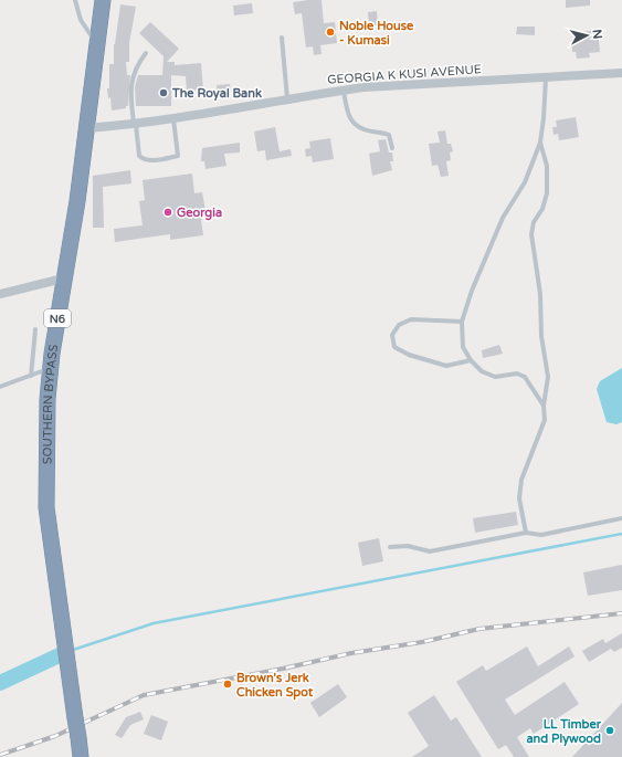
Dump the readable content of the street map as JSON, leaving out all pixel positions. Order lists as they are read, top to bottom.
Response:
{
  "streets": {
    "highway": ["N6", "SOUTHERN BYPASS"],
    "street": ["GEORGIA K KUSI AVENUE"]
  },
  "crossings": [
    ["GEORGIA K KUSI AVENUE", "SOUTHERN BYPASS"]
  ],
  "places": [
    "Noble House - Kumasi",
    "The Royal Bank",
    "Georgia",
    "Brown's Jerk Chicken Spot",
    "LL Timber and Plywood"
  ],
  "north": "right"
}
